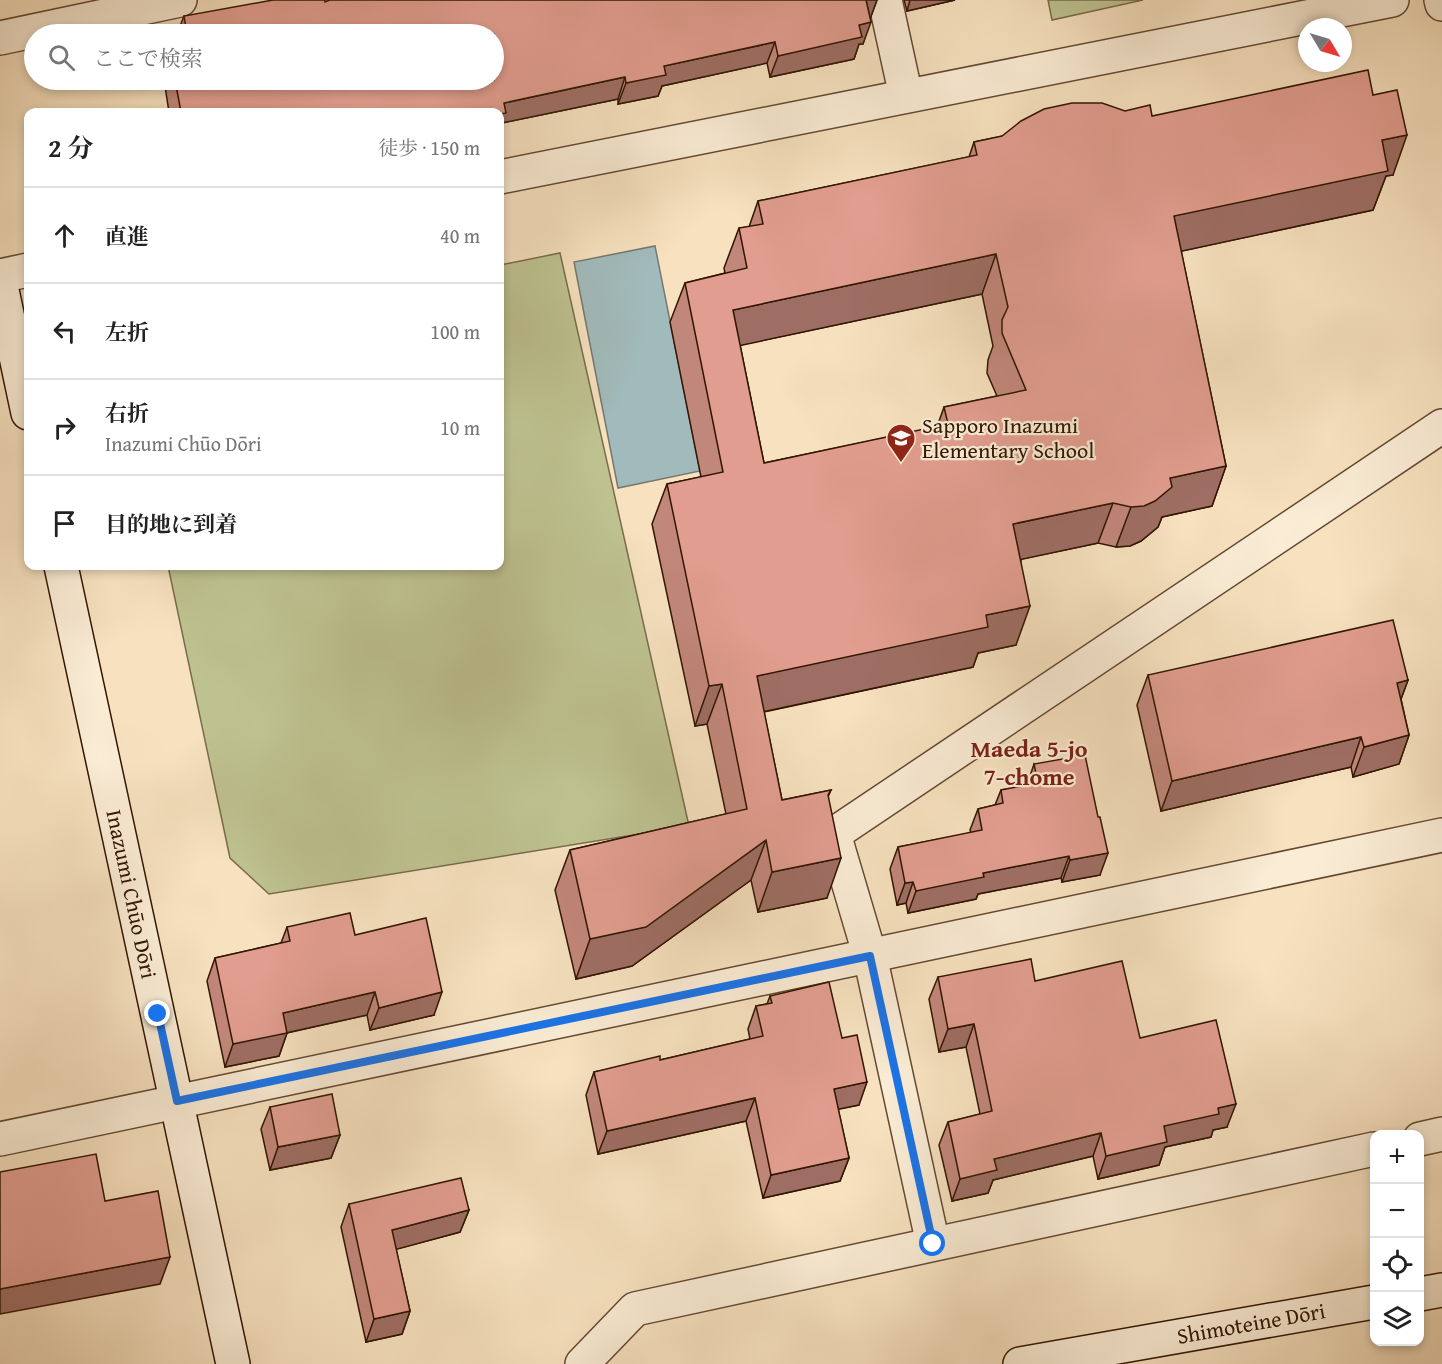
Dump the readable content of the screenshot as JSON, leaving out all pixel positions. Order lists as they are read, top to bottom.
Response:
{
  "streets": {
    "street": ["Inazumi Chūo Dōri", "Shimoteine Dōri"]
  },
  "districts": ["Maeda 5-jo 7-chome"],
  "places": {
    "school or university": ["Sapporo Inazumi Elementary School"]
  },
  "north": "bottom right",
  "page": {
    "search": "ここで検索",
    "heading": ["2 分", "徒歩 · 150 m"],
    "list": [
      ["直進", "40 m"],
      ["左折", "100 m"],
      ["右折", "Inazumi Chūo Dōri", "10 m"],
      "目的地に到着"
    ],
    "map_buttons": ["+", "−"]
  }
}
